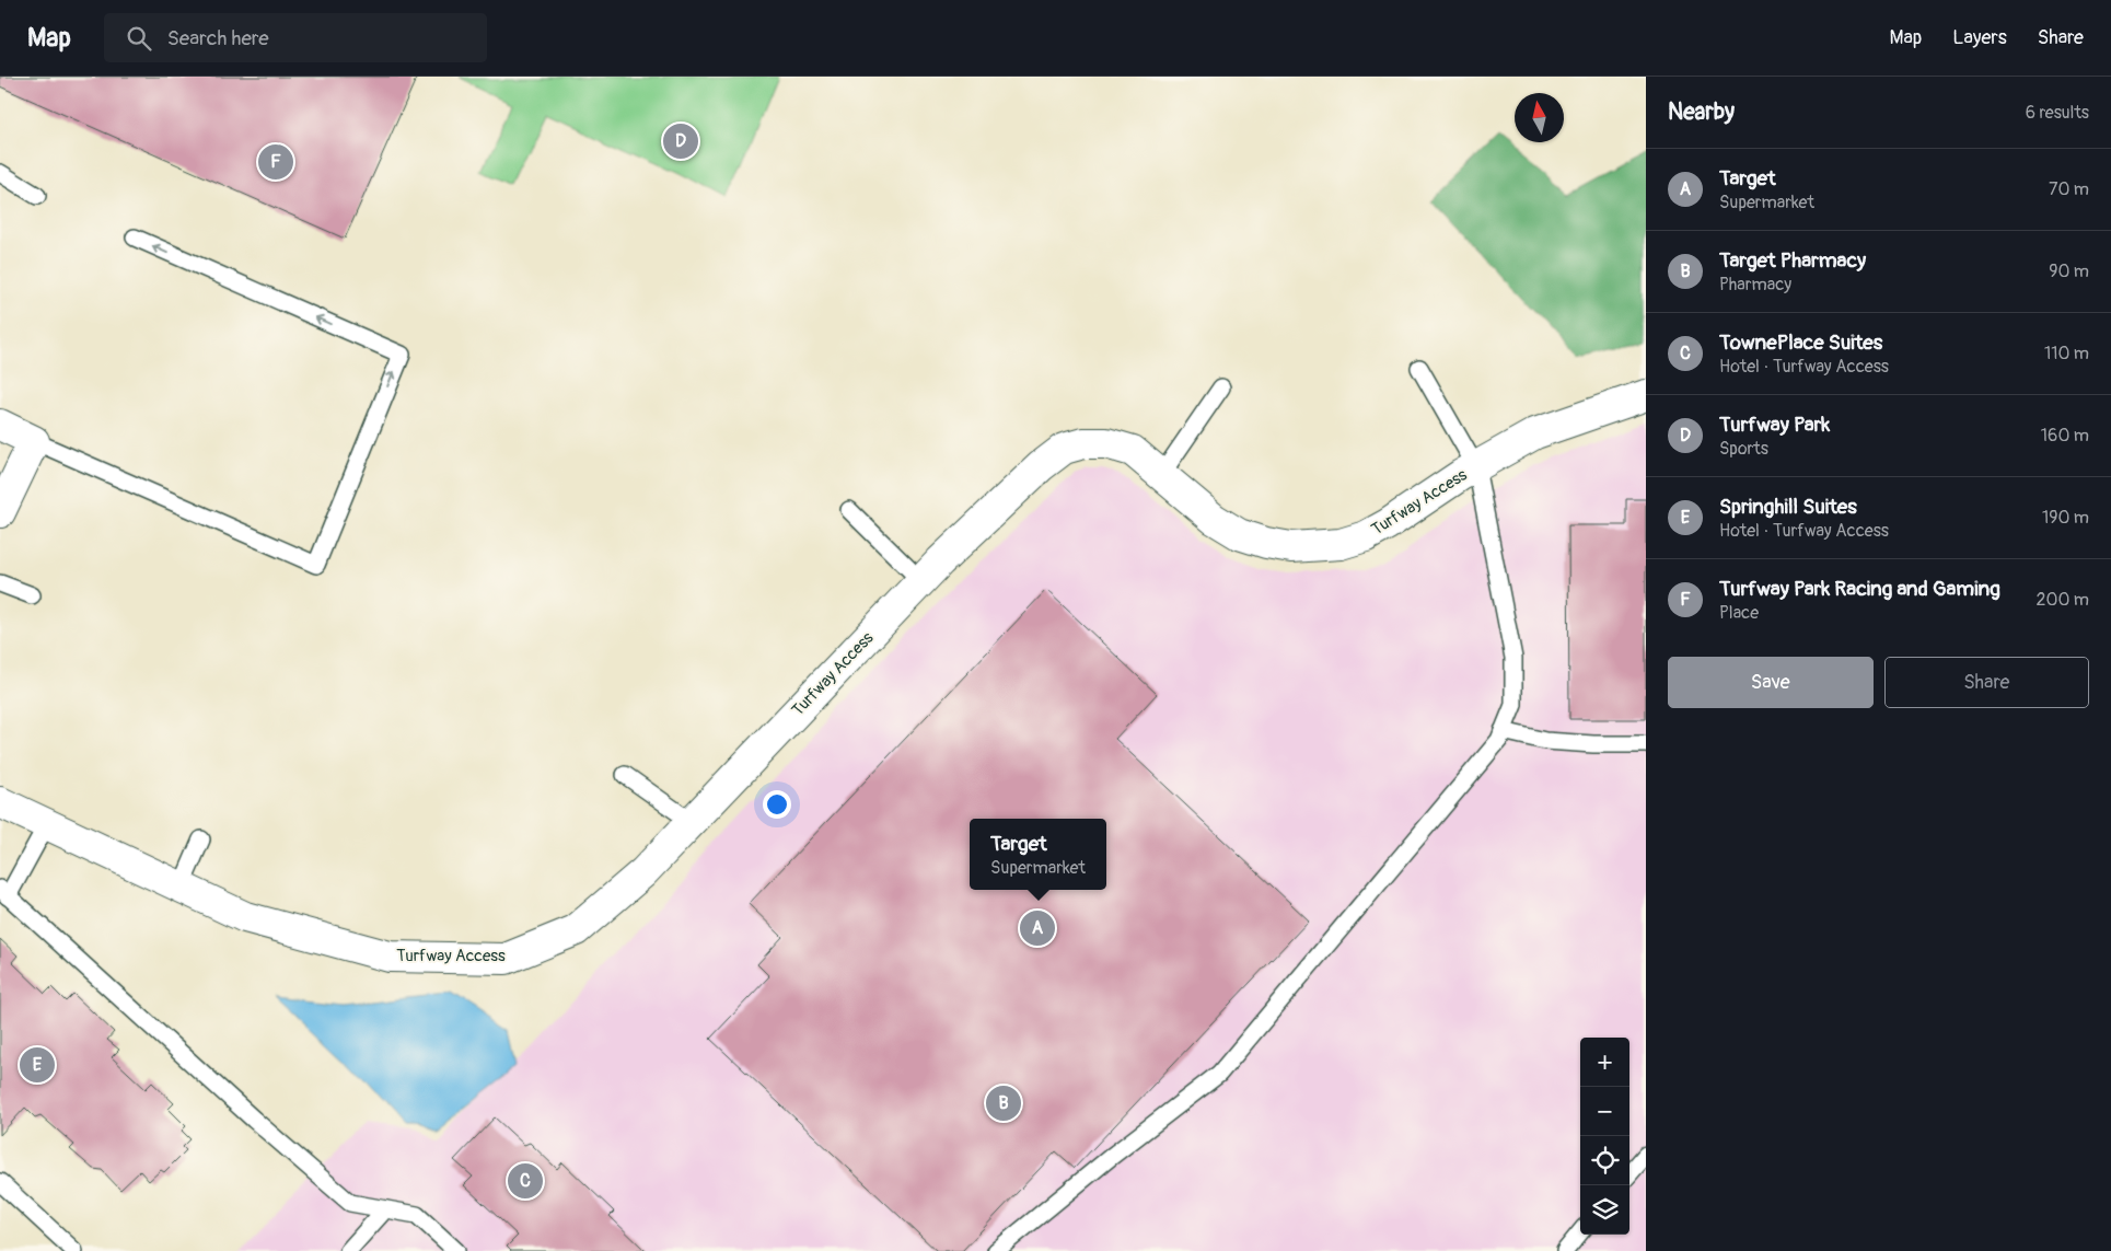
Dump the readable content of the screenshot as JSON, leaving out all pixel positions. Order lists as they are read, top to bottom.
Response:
{
  "streets": {
    "street": ["Turfway Access"]
  },
  "north": "top",
  "page": {
    "header": "Map",
    "search": "Search here",
    "nav": ["Map", "Layers", "Share"],
    "heading": ["Nearby", "6 results"],
    "pins": [
      "D",
      "F",
      "A",
      "E",
      "B",
      "C"
    ],
    "list": [
      {
        "mark": "A",
        "name": "Target",
        "note": "Supermarket",
        "value": "70 m"
      },
      {
        "mark": "B",
        "name": "Target Pharmacy",
        "note": "Pharmacy",
        "value": "90 m"
      },
      {
        "mark": "C",
        "name": "TownePlace Suites",
        "note": "Hotel · Turfway Access",
        "value": "110 m"
      },
      {
        "mark": "D",
        "name": "Turfway Park",
        "note": "Sports",
        "value": "160 m"
      },
      {
        "mark": "E",
        "name": "Springhill Suites",
        "note": "Hotel · Turfway Access",
        "value": "190 m"
      },
      {
        "mark": "F",
        "name": "Turfway Park Racing and Gaming",
        "note": "Place",
        "value": "200 m"
      }
    ],
    "buttons": ["Save", "Share"],
    "popup": ["Target", "Supermarket"],
    "map_buttons": ["+", "−"]
  }
}
